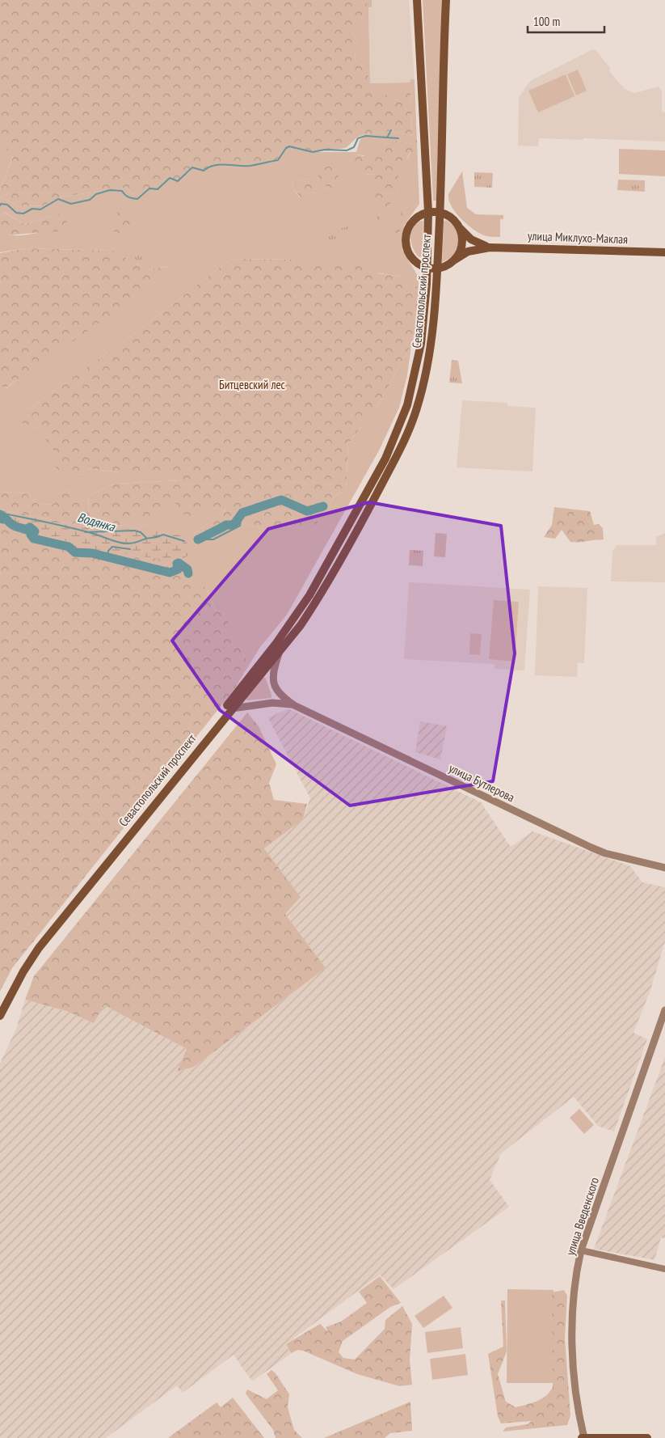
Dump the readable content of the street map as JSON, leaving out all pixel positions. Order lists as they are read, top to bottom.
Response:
{
  "streets": {
    "main road": ["улица Миклухо-Маклая", "Севастопольский проспект"],
    "street": ["улица Бутлерова", "улица Введенского"]
  },
  "crossings": [
    ["улица Миклухо-Маклая", "Севастопольский проспект"],
    ["Севастопольский проспект", "улица Бутлерова"]
  ],
  "water": ["Водянка"],
  "parks": ["Битцевский лес"],
  "scale_bar": "100 m"
}
